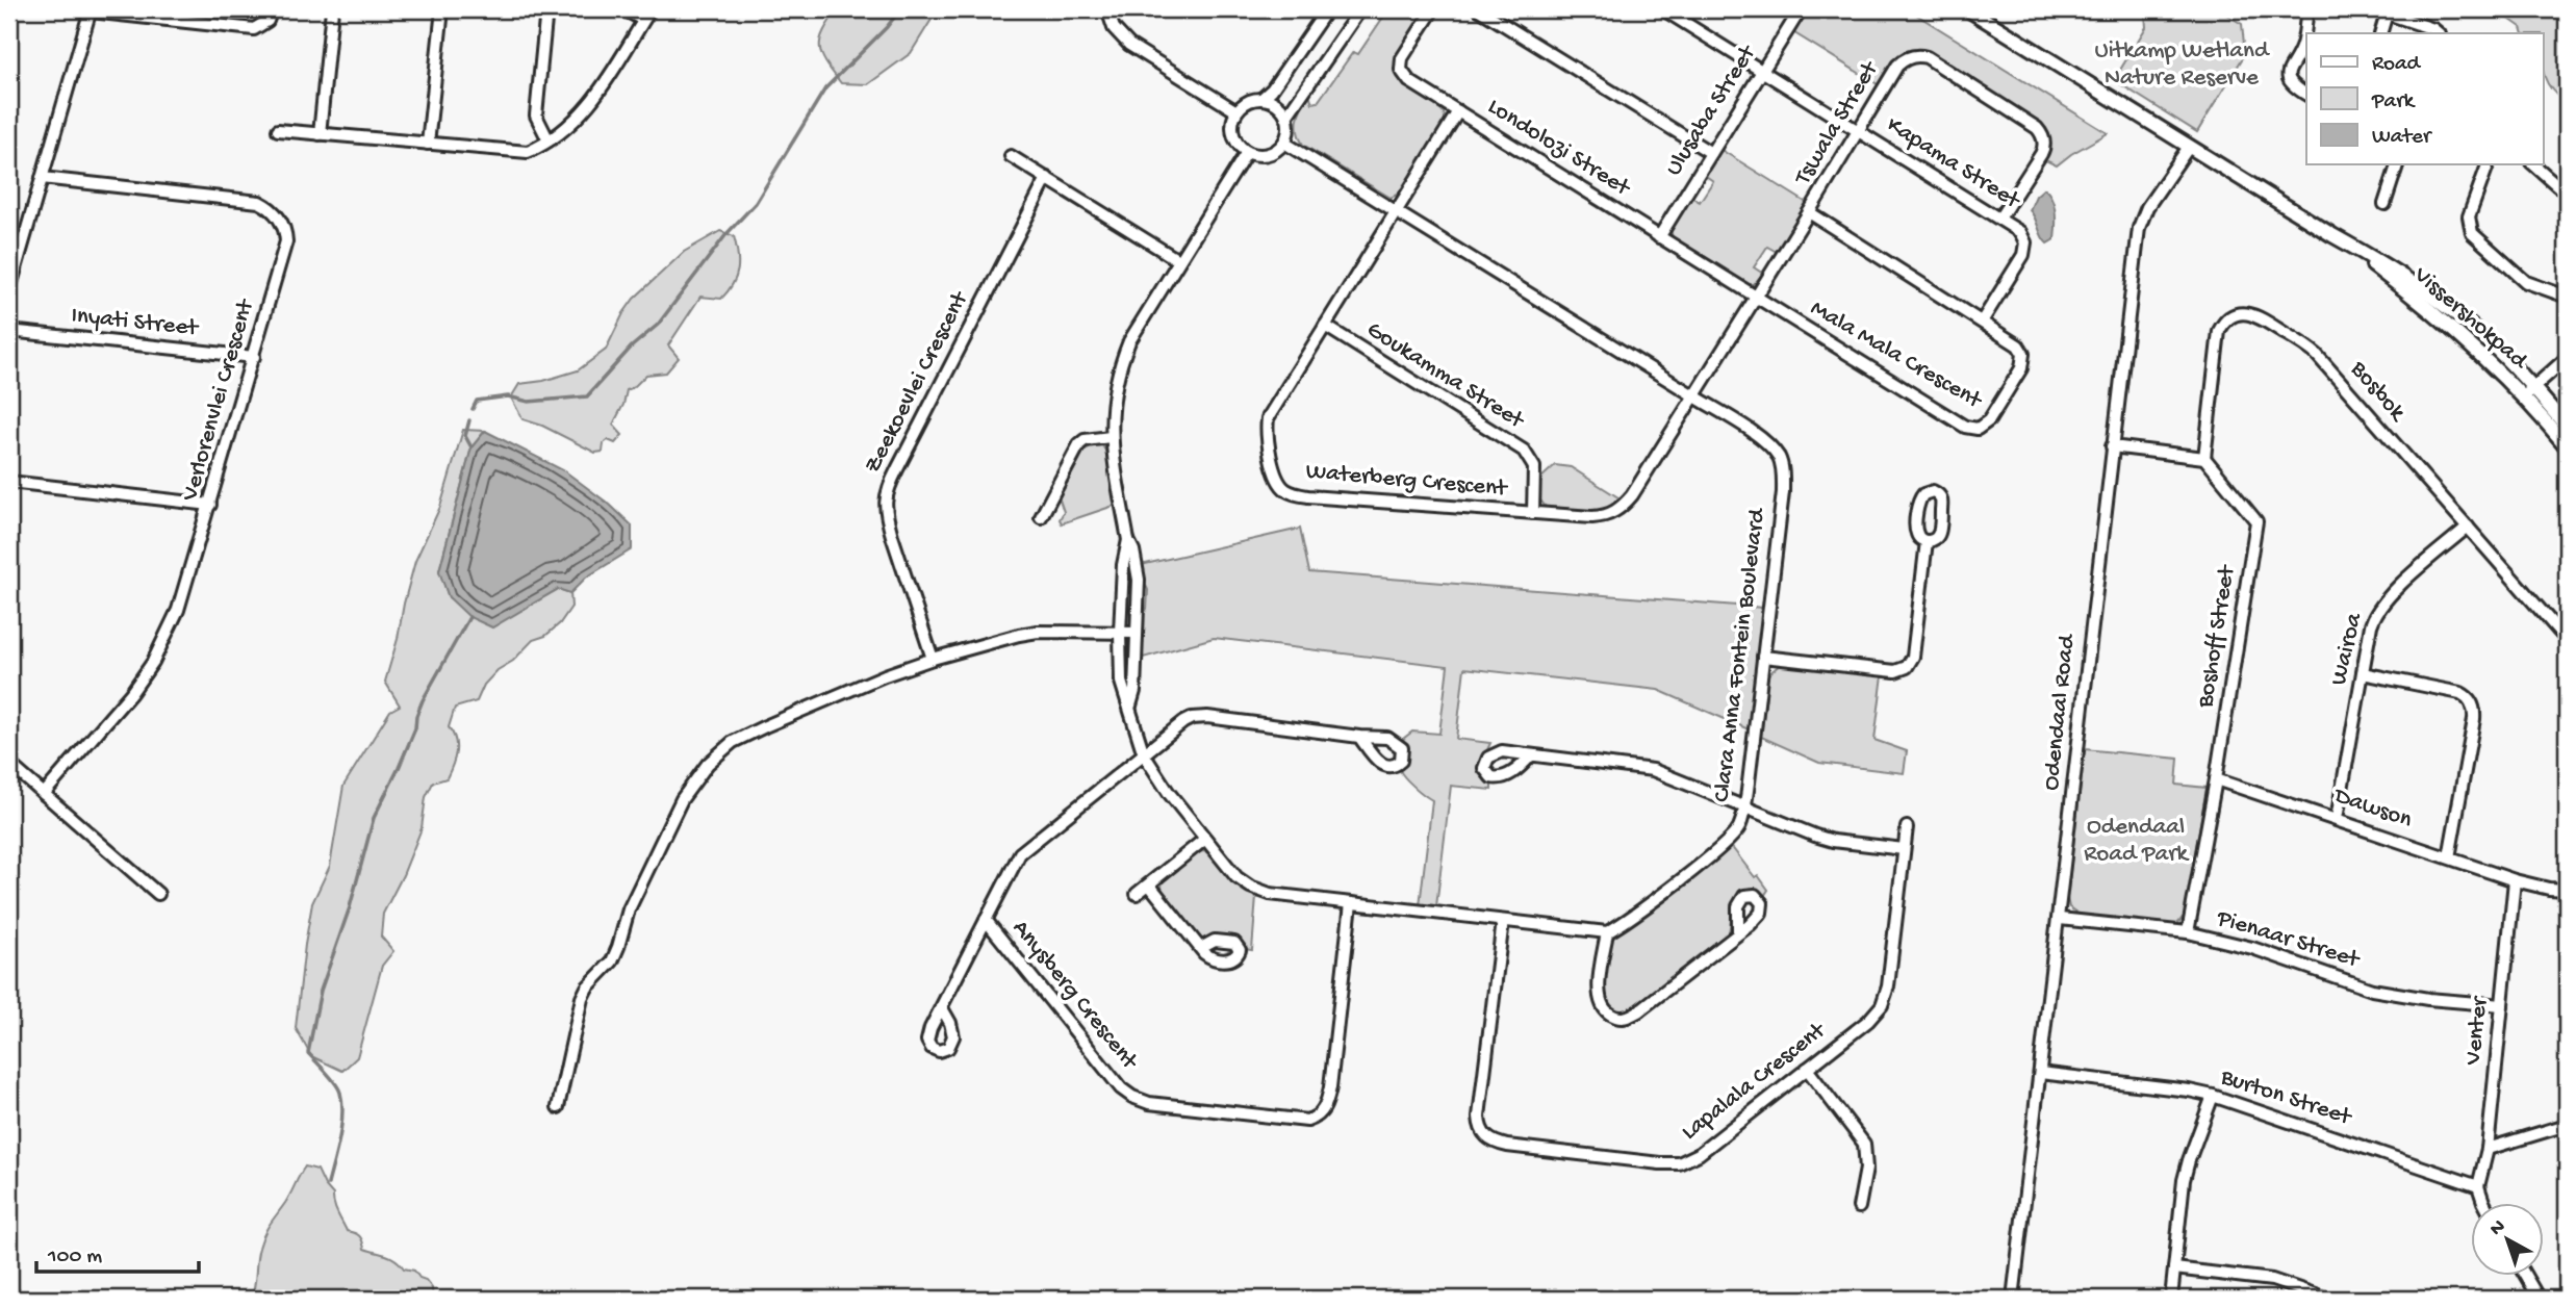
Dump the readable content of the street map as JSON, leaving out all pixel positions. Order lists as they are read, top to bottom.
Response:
{
  "streets": {
    "main road": ["Vissershokpad"],
    "street": [
      "Ulusaba Street",
      "Tswala Street",
      "Londolozi Street",
      "Kapama Street",
      "Inyati Street",
      "Mala Mala Crescent",
      "Goukamma Street",
      "Zeekoevlei Crescent",
      "Bosbok",
      "Verlorenvlei Crescent",
      "Waterberg Crescent",
      "Boshoff Street",
      "Wairoa",
      "Clara Anna Fontein Boulevard",
      "Odendaal Road",
      "Dawson",
      "Pienaar Street",
      "Anysberg Crescent",
      "Venter",
      "Lapalala Crescent",
      "Burton Street"
    ]
  },
  "crossings": [
    ["Ulusaba Street", "Londolozi Street"],
    ["Ulusaba Street", "Kapama Street"],
    ["Tswala Street", "Londolozi Street"],
    ["Tswala Street", "Kapama Street"],
    ["Tswala Street", "Mala Mala Crescent"],
    ["Tswala Street", "Waterberg Crescent"],
    ["Tswala Street", "Clara Anna Fontein Boulevard"],
    ["Londolozi Street", "Mala Mala Crescent"],
    ["Londolozi Street", "Waterberg Crescent"],
    ["Kapama Street", "Mala Mala Crescent"],
    ["Vissershokpad", "Odendaal Road"],
    ["Inyati Street", "Verlorenvlei Crescent"],
    ["Goukamma Street", "Waterberg Crescent"],
    ["Bosbok", "Boshoff Street"],
    ["Bosbok", "Wairoa"],
    ["Waterberg Crescent", "Clara Anna Fontein Boulevard"],
    ["Boshoff Street", "Dawson"],
    ["Boshoff Street", "Pienaar Street"],
    ["Wairoa", "Dawson"],
    ["Odendaal Road", "Pienaar Street"],
    ["Odendaal Road", "Burton Street"],
    ["Dawson", "Venter"],
    ["Pienaar Street", "Venter"],
    ["Venter", "Burton Street"]
  ],
  "parks": ["Uitkamp Wetland Nature Reserve", "Odendaal Road Park"],
  "legend": ["Road", "Park", "Water"],
  "scale_bar": "100 m",
  "north": "top left"
}
